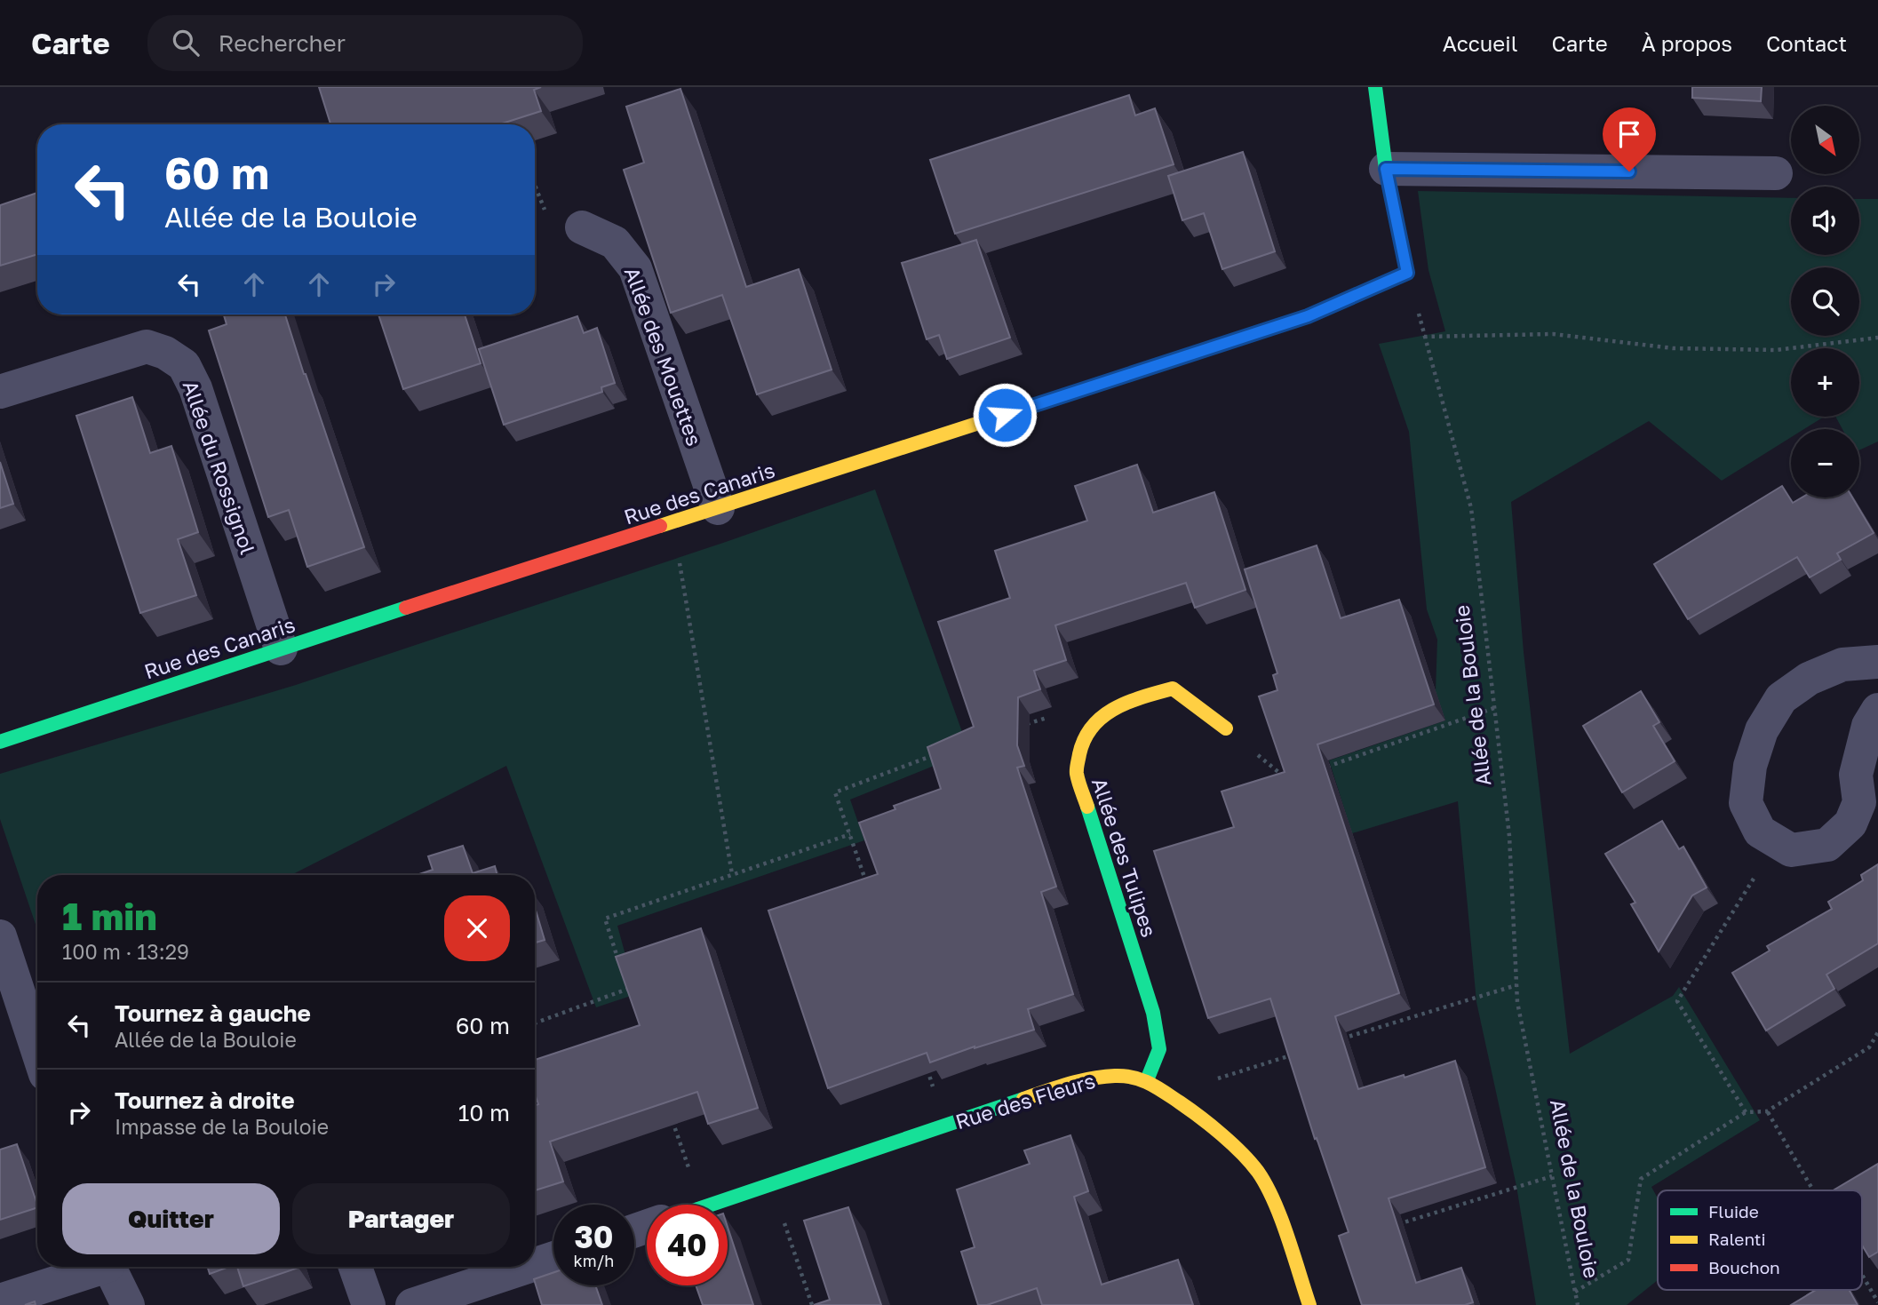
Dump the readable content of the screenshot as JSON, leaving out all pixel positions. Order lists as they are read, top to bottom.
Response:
{
  "streets": {
    "street": [
      "Allée des Mouettes",
      "Allée du Rossignol",
      "Rue des Canaris",
      "Allée des Tulipes",
      "Rue des Fleurs"
    ],
    "path": ["Allée de la Bouloie"]
  },
  "crossings": [
    ["Allée des Mouettes", "Rue des Canaris"],
    ["Allée du Rossignol", "Rue des Canaris"],
    ["Rue des Canaris", "Allée de la Bouloie"],
    ["Allée des Tulipes", "Rue des Fleurs"]
  ],
  "legend": ["Fluide", "Ralenti", "Bouchon"],
  "north": "bottom right",
  "page": {
    "header": "Carte",
    "search": "Rechercher",
    "nav": [
      "Accueil",
      "Carte",
      "À propos",
      "Contact"
    ],
    "map_buttons": ["+", "−"],
    "turn": ["60 m", "Allée de la Bouloie"],
    "heading": ["1 min", "100 m · 13:29"],
    "list": [
      {
        "name": "Tournez à gauche",
        "note": "Allée de la Bouloie",
        "value": "60 m"
      },
      {
        "name": "Tournez à droite",
        "note": "Impasse de la Bouloie",
        "value": "10 m"
      }
    ],
    "buttons": ["Quitter", "Partager"],
    "speed": "30 km/h",
    "limit": "40"
  }
}
